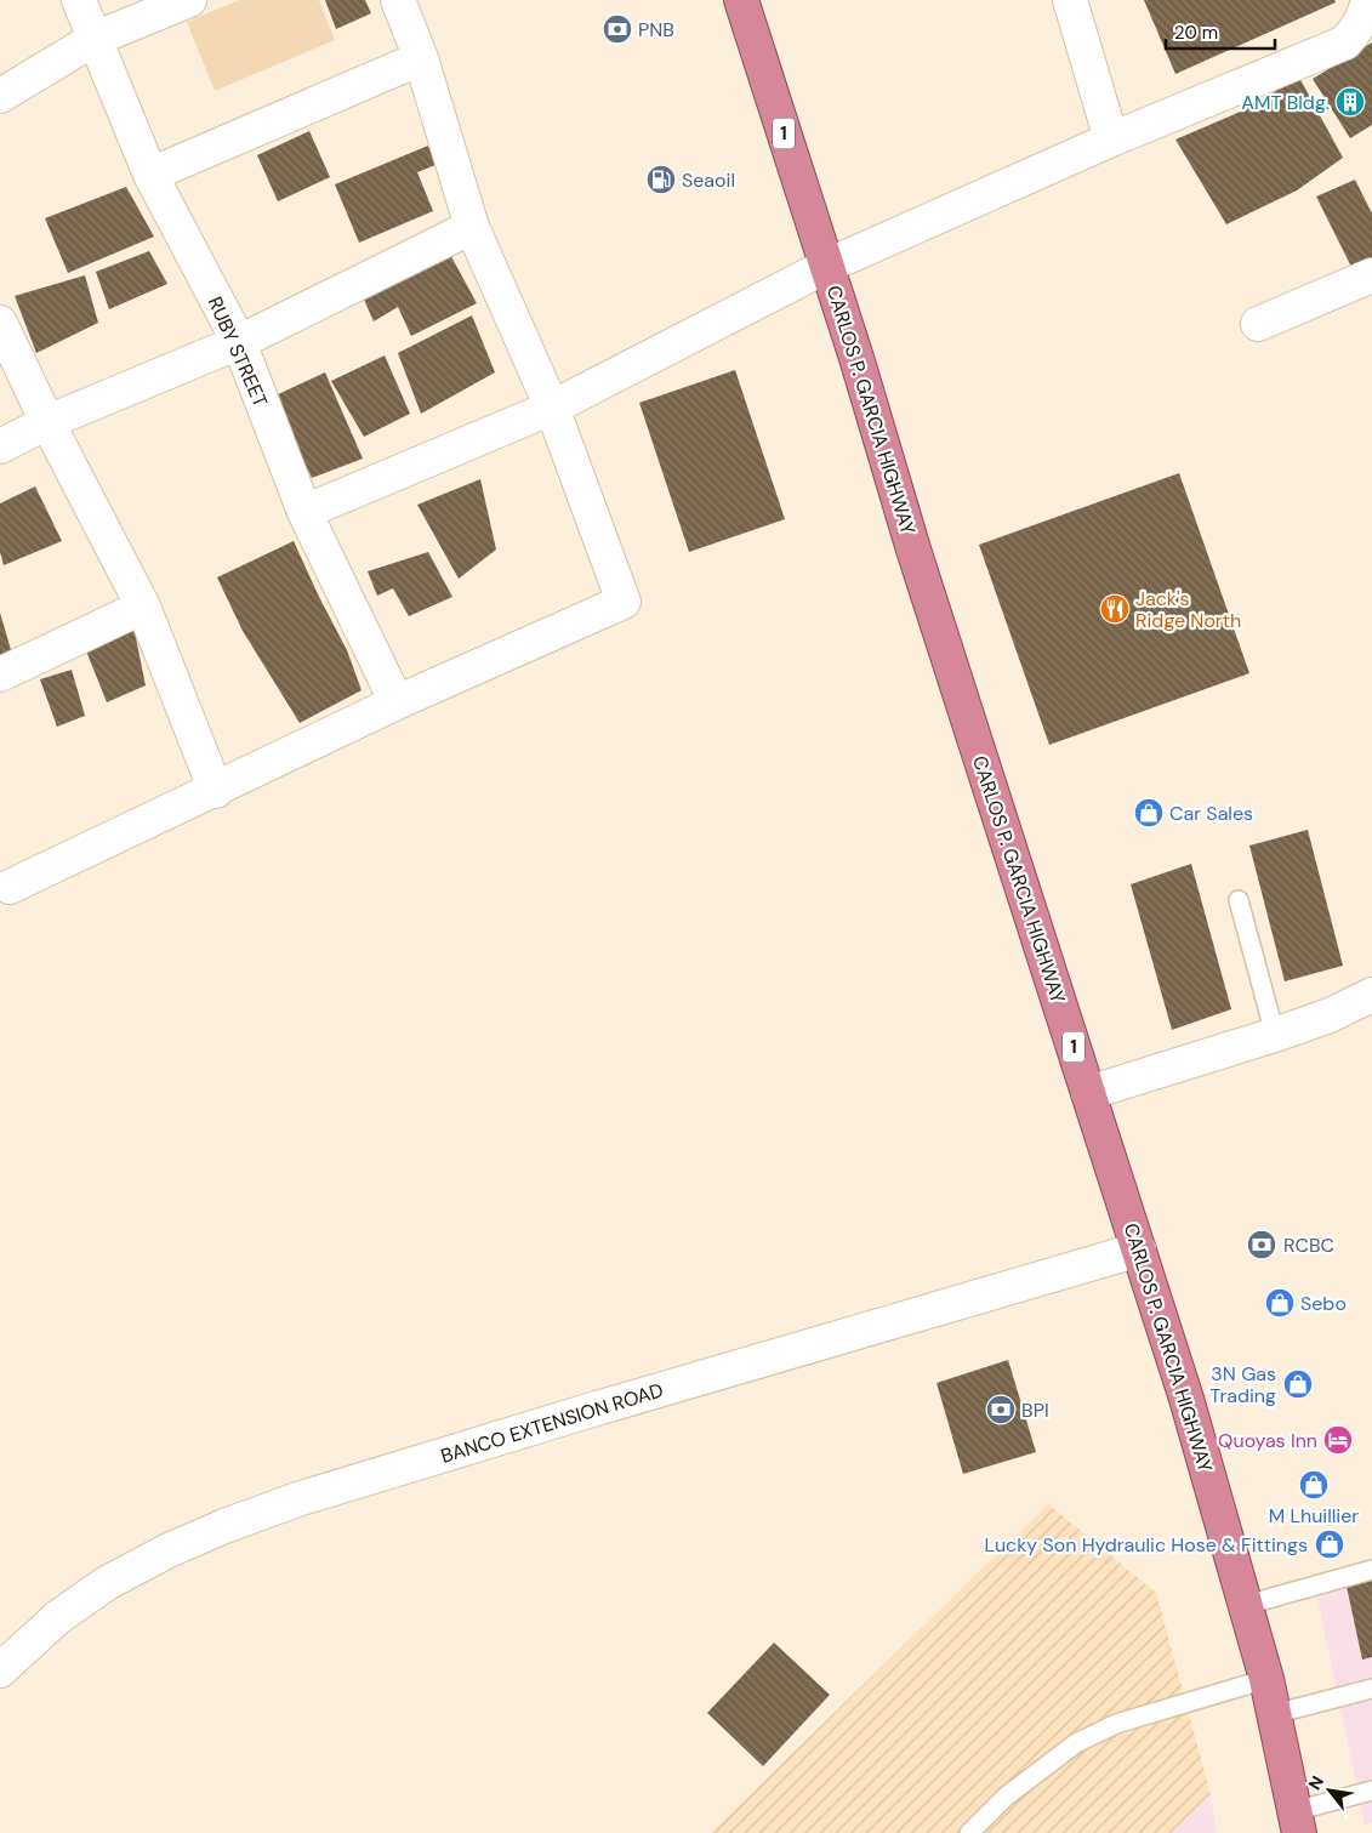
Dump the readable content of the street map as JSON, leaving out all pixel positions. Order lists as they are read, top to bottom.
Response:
{
  "streets": {
    "highway": ["1", "CARLOS P. GARCIA HIGHWAY"],
    "street": ["RUBY STREET", "BANCO EXTENSION ROAD"]
  },
  "crossings": [
    ["CARLOS P. GARCIA HIGHWAY", "BANCO EXTENSION ROAD"]
  ],
  "places": {
    "bank": ["PNB", "RCBC", "BPI"],
    "building": ["AMT Bldg."],
    "fuel station": ["Seaoil"],
    "restaurant": ["Jack's Ridge North"],
    "shop": [
      "Car Sales",
      "Sebo",
      "3N Gas Trading",
      "M Lhuillier",
      "Lucky Son Hydraulic Hose & Fittings"
    ],
    "hotel": ["Quoyas Inn"]
  },
  "scale_bar": "20 m",
  "north": "top left"
}
